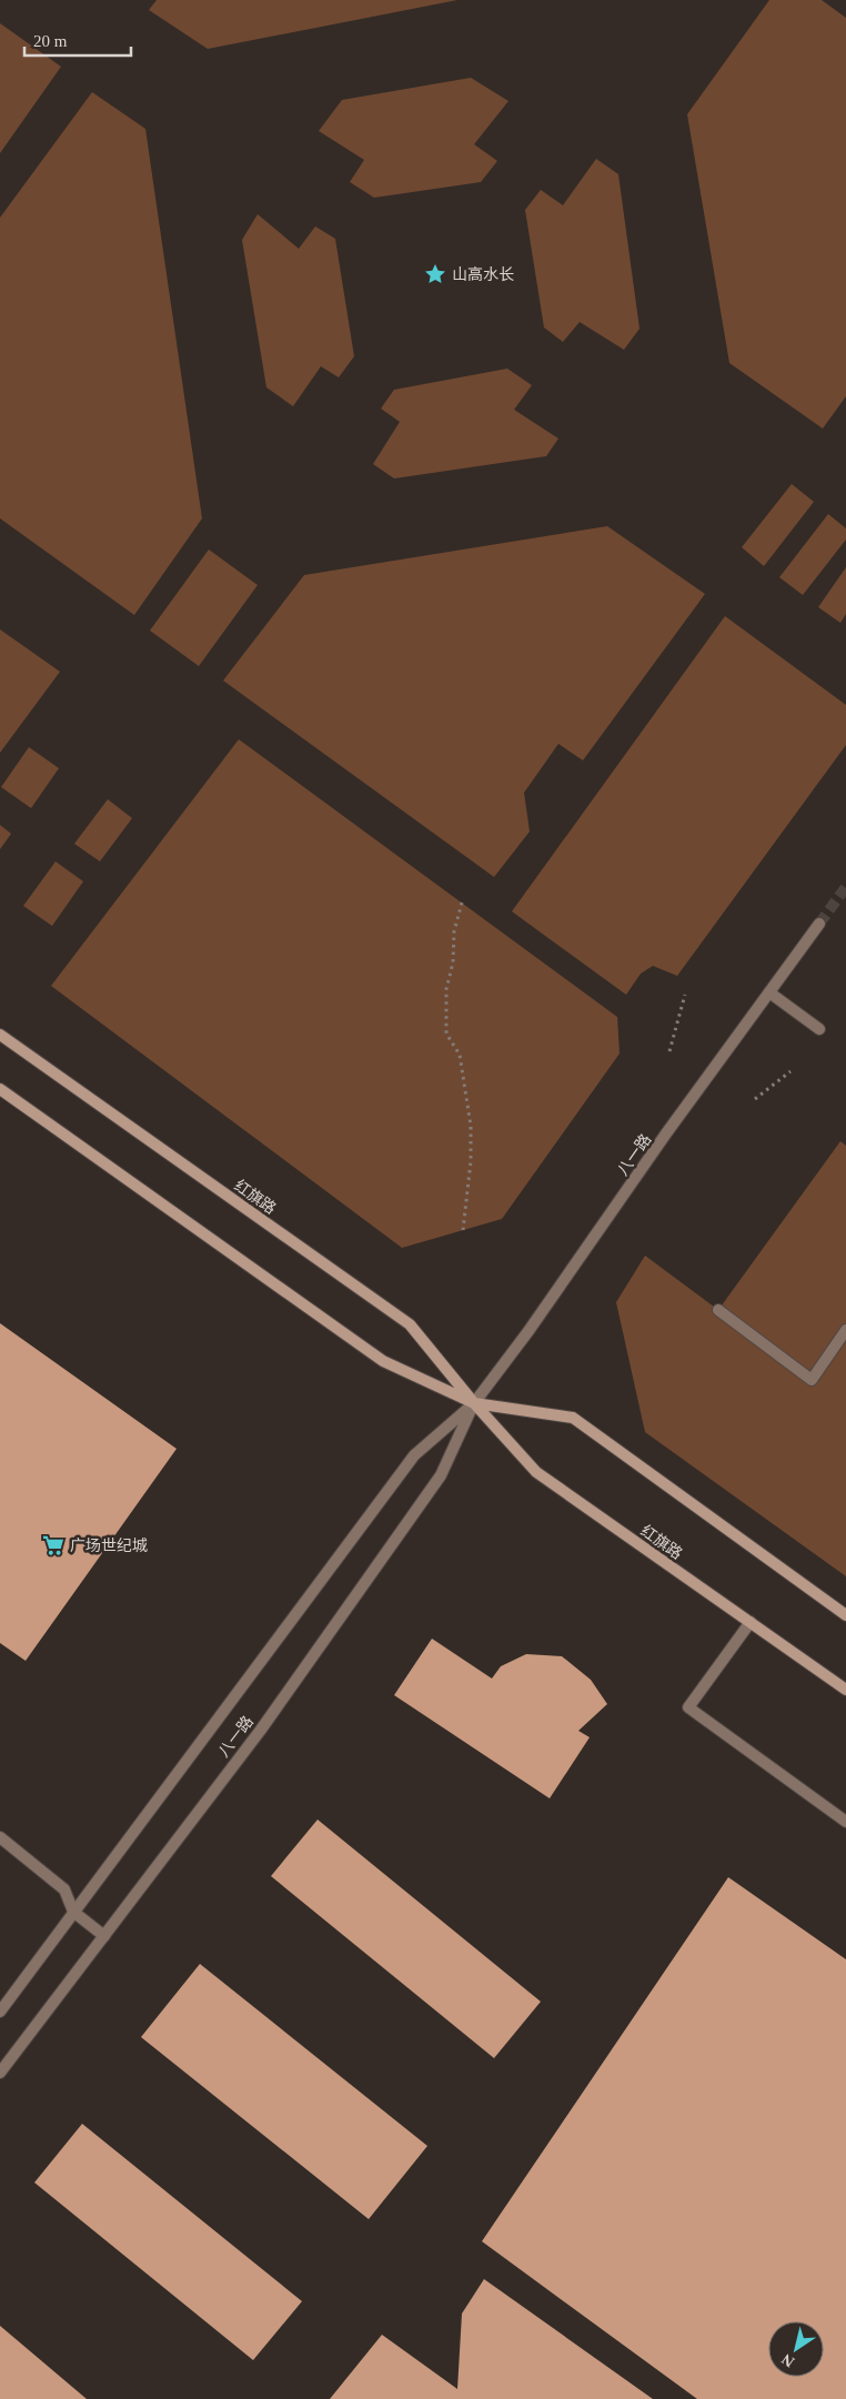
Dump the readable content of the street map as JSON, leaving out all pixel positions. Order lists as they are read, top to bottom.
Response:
{
  "streets": {
    "street": ["八一路", "红旗路"]
  },
  "crossings": [
    ["八一路", "红旗路"]
  ],
  "places": {
    "place": ["山高水长"],
    "supermarket": ["广场世纪城"]
  },
  "scale_bar": "20 m",
  "north": "bottom left"
}
